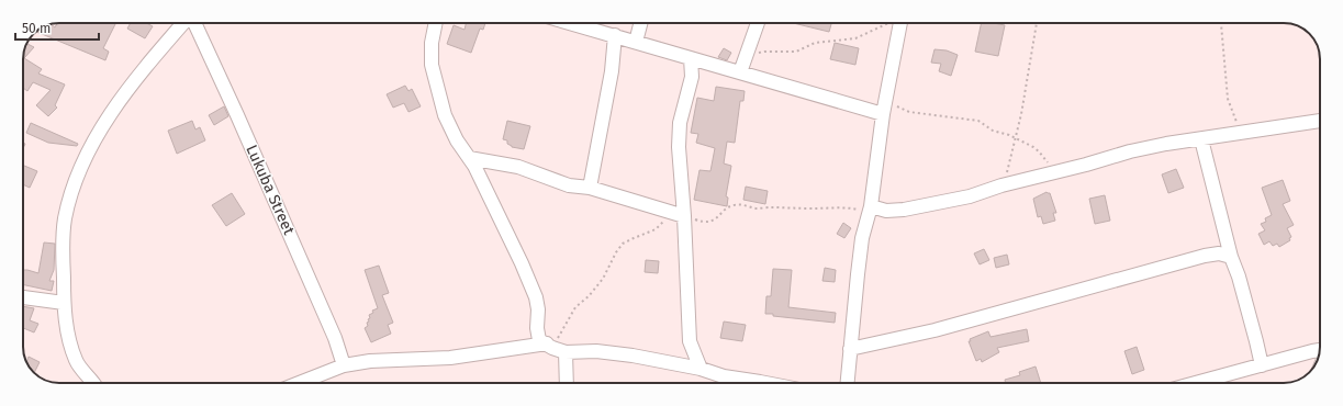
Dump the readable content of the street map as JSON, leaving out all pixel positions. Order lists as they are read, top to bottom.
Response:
{
  "streets": {
    "street": ["Lukuba Street"]
  },
  "scale_bar": "50 m"
}
